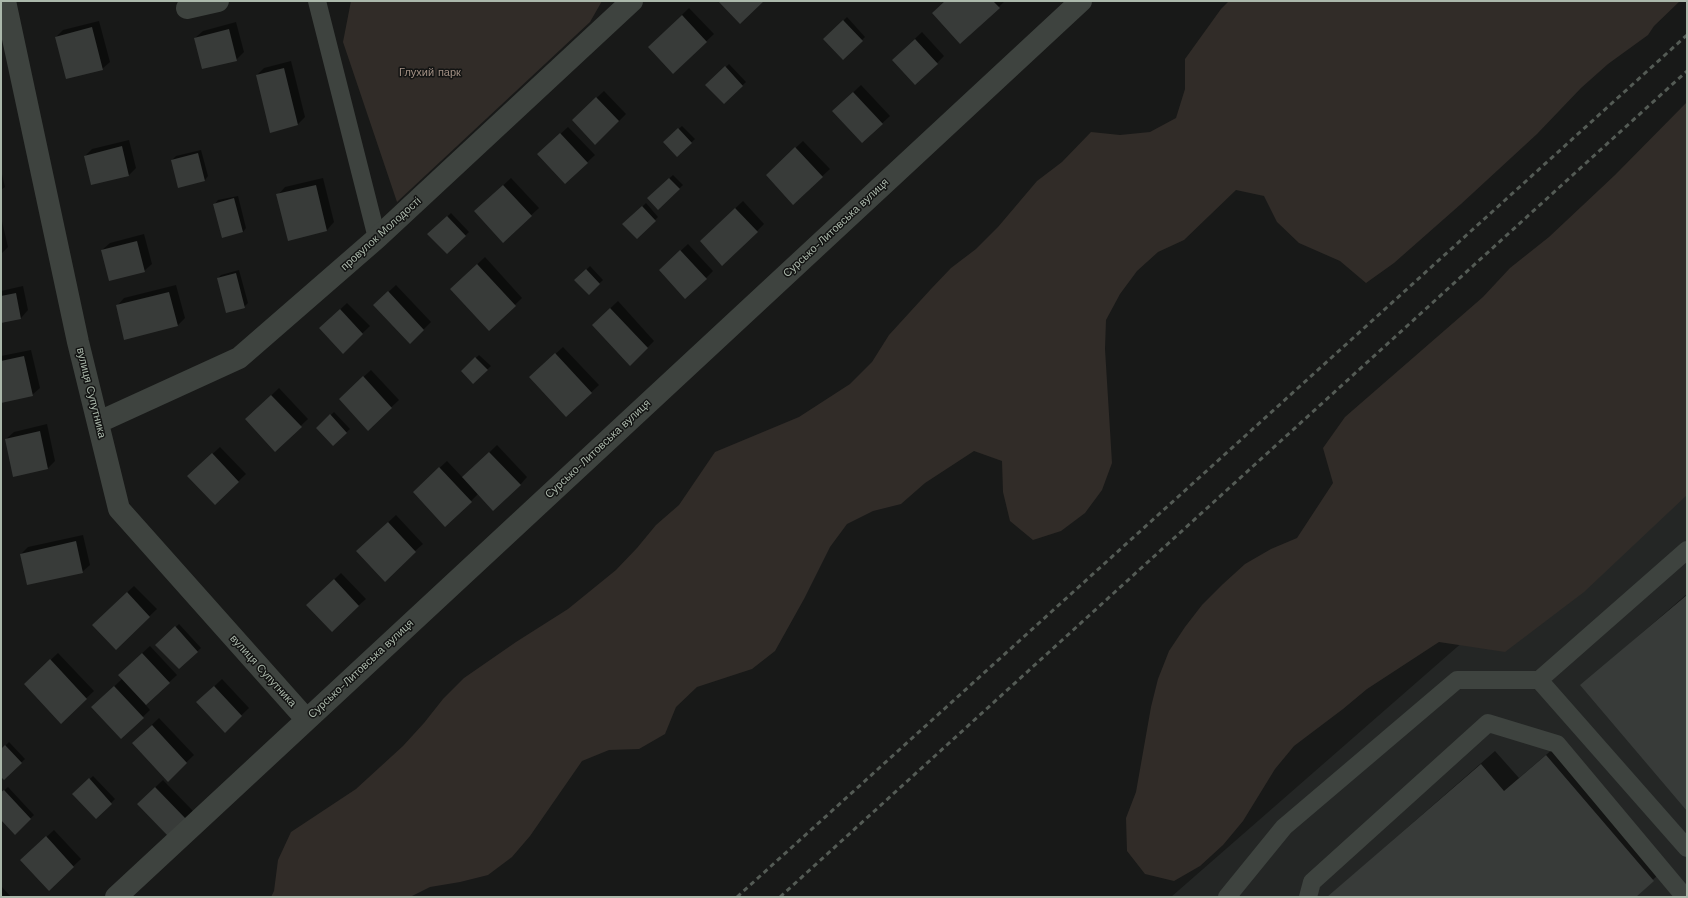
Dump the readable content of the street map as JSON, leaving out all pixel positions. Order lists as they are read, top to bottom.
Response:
{
  "streets": {
    "street": ["Сурсько-Литовська вулиця", "провулок Молодості", "вулиця Супутника"]
  },
  "crossings": [
    ["Сурсько-Литовська вулиця", "вулиця Супутника"],
    ["провулок Молодості", "вулиця Супутника"]
  ],
  "parks": ["Глухий парк"]
}
